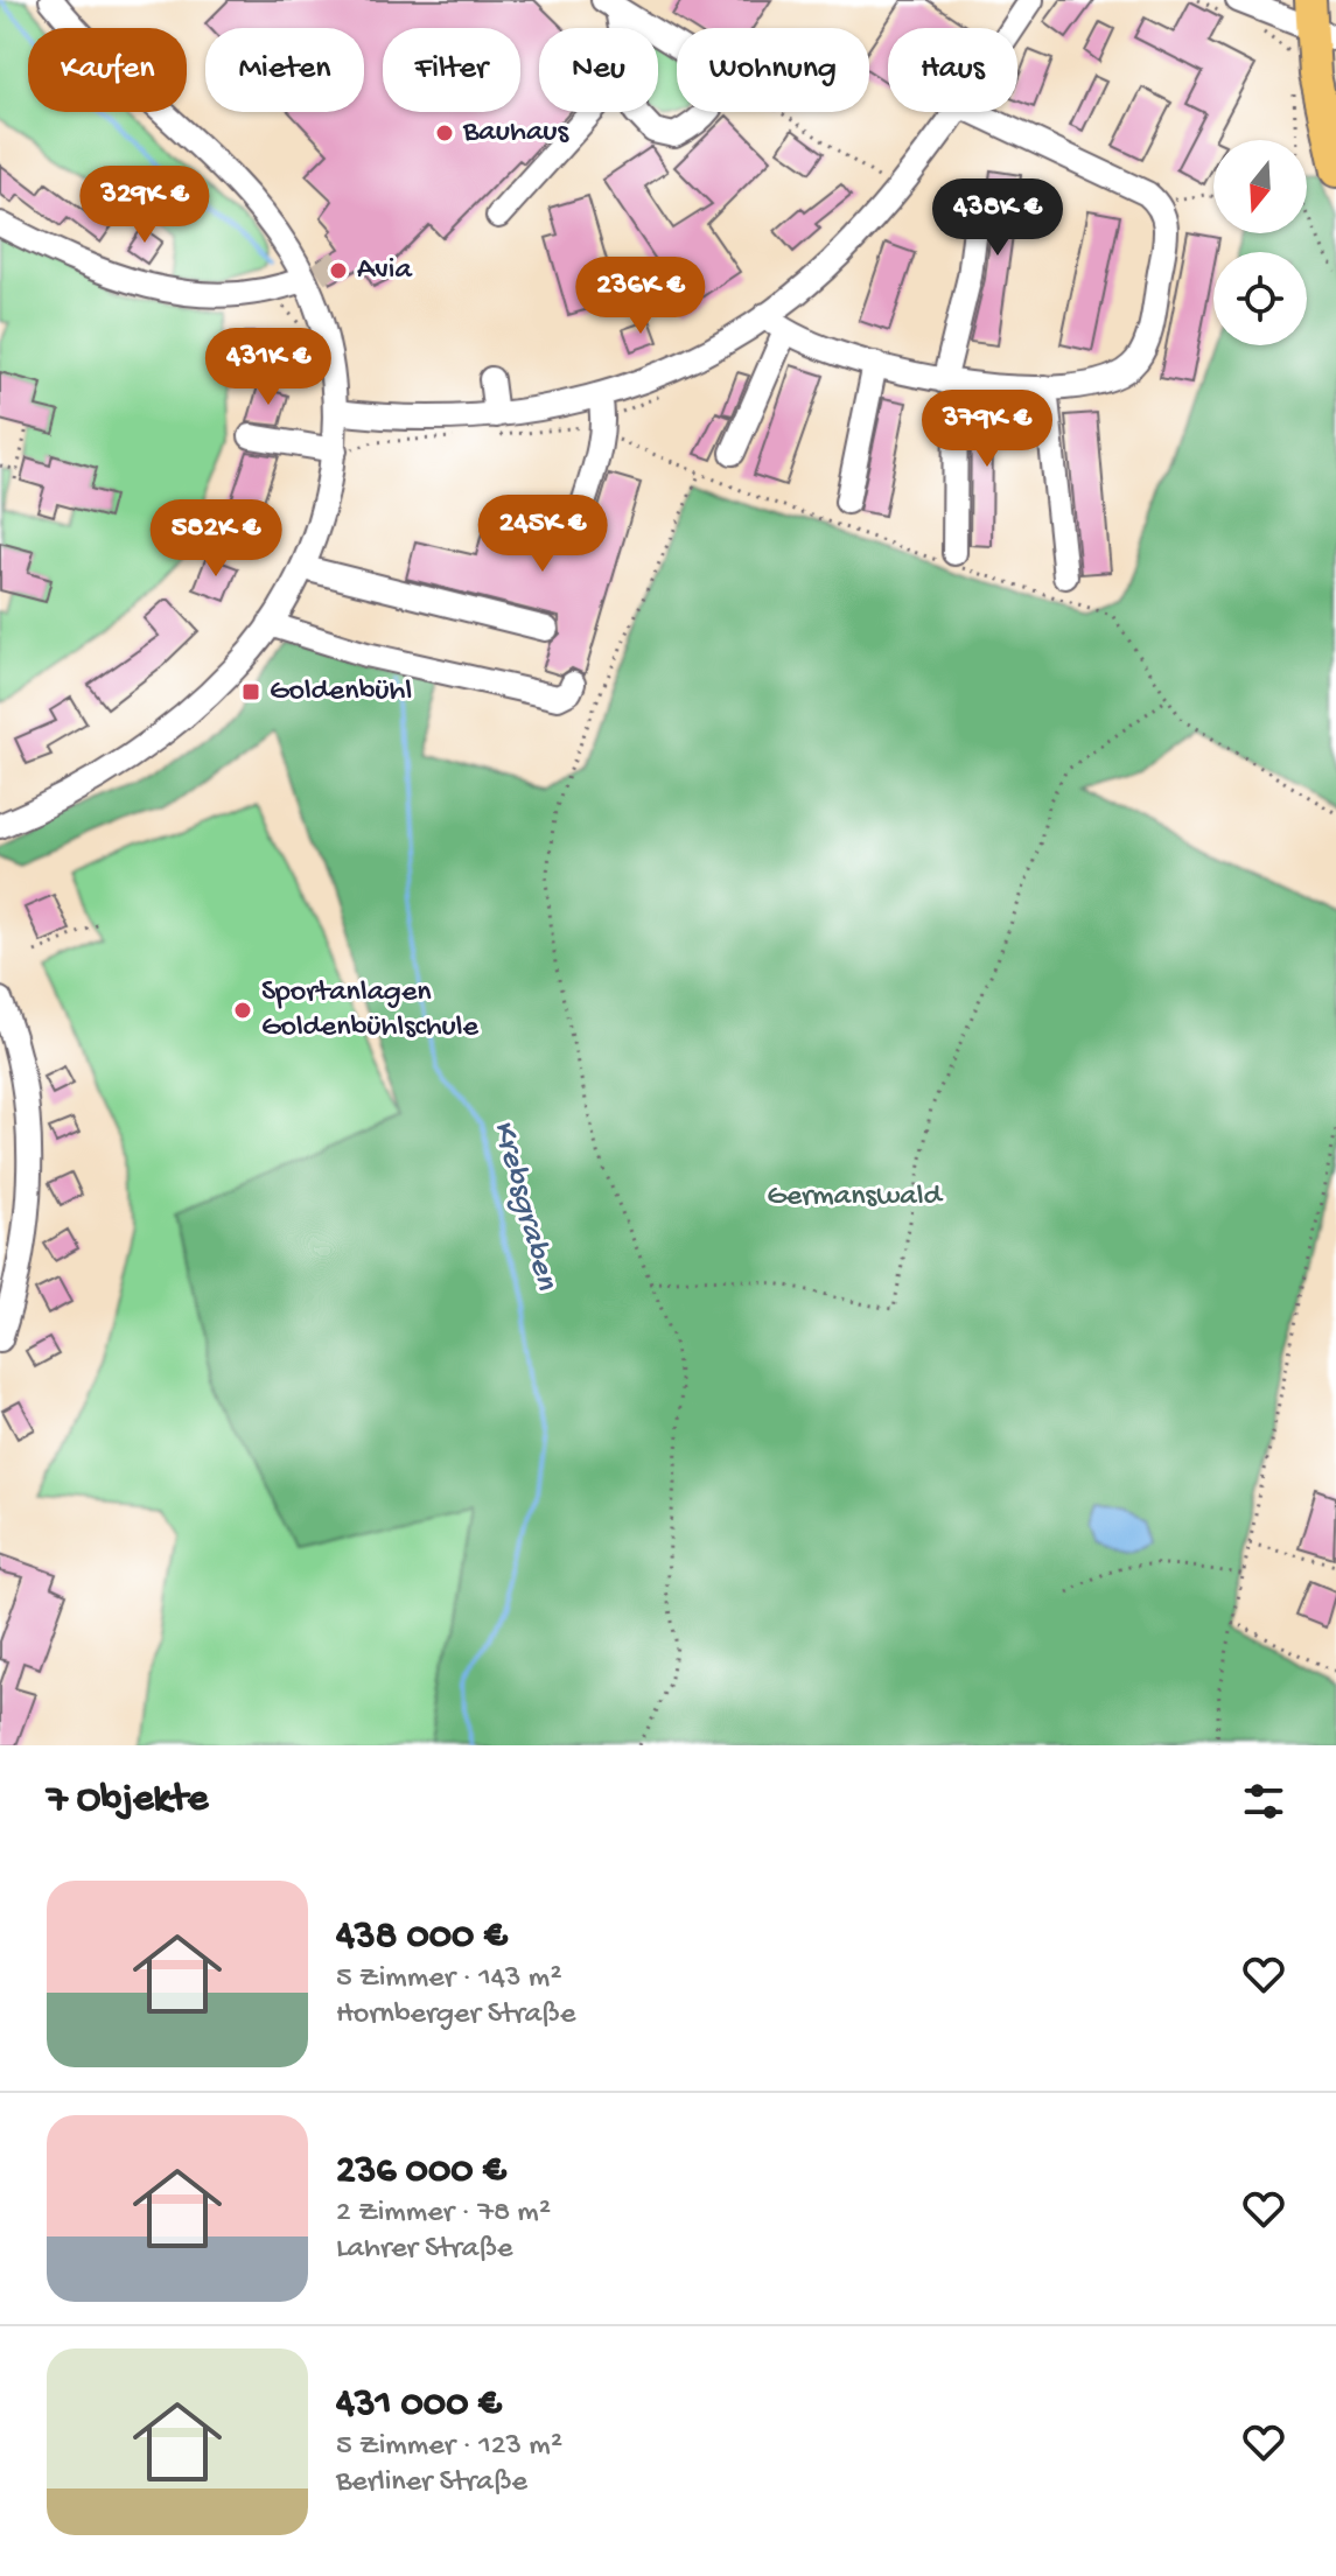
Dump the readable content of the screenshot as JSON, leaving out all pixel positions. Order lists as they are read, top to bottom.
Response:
{
  "water": ["Krebsgraben"],
  "parks": ["Germanswald"],
  "places": {
    "other": ["Bauhaus", "Avia", "Sportanlagen Goldenbühlschule"],
    "transit": ["Goldenbühl"]
  },
  "north": "bottom",
  "page": {
    "chip": [
      "Kaufen",
      "Mieten",
      "Filter",
      "Neu",
      "Wohnung",
      "Haus"
    ],
    "price": [
      "329K €",
      "438K €",
      "236K €",
      "431K €",
      "379K €",
      "245K €",
      "582K €"
    ],
    "heading": "7 Objekte",
    "list": [
      {
        "name": "438 000 €",
        "note": "5 Zimmer · 143 m² · Hornberger Straße"
      },
      {
        "name": "236 000 €",
        "note": "2 Zimmer · 78 m² · Lahrer Straße"
      },
      {
        "name": "431 000 €",
        "note": "5 Zimmer · 123 m² · Berliner Straße"
      }
    ]
  }
}
